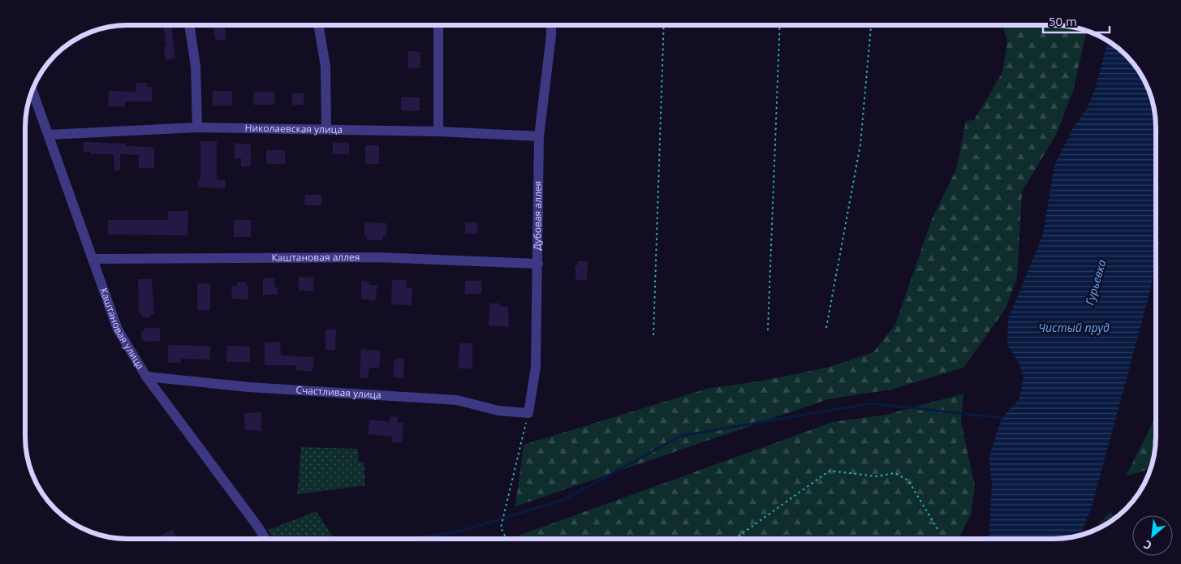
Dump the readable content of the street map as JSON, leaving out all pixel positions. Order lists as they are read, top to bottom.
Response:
{
  "streets": {
    "street": [
      "Николаевская улица",
      "Дубовая аллея",
      "Каштановая аллея",
      "Каштановая улица",
      "Счастливая улица"
    ]
  },
  "crossings": [
    ["Николаевская улица", "Дубовая аллея"],
    ["Николаевская улица", "Каштановая улица"],
    ["Дубовая аллея", "Каштановая аллея"],
    ["Дубовая аллея", "Счастливая улица"],
    ["Каштановая аллея", "Каштановая улица"],
    ["Каштановая улица", "Счастливая улица"]
  ],
  "water": ["Гурьевка", "Чистый пруд"],
  "scale_bar": "50 m",
  "north": "bottom left"
}
